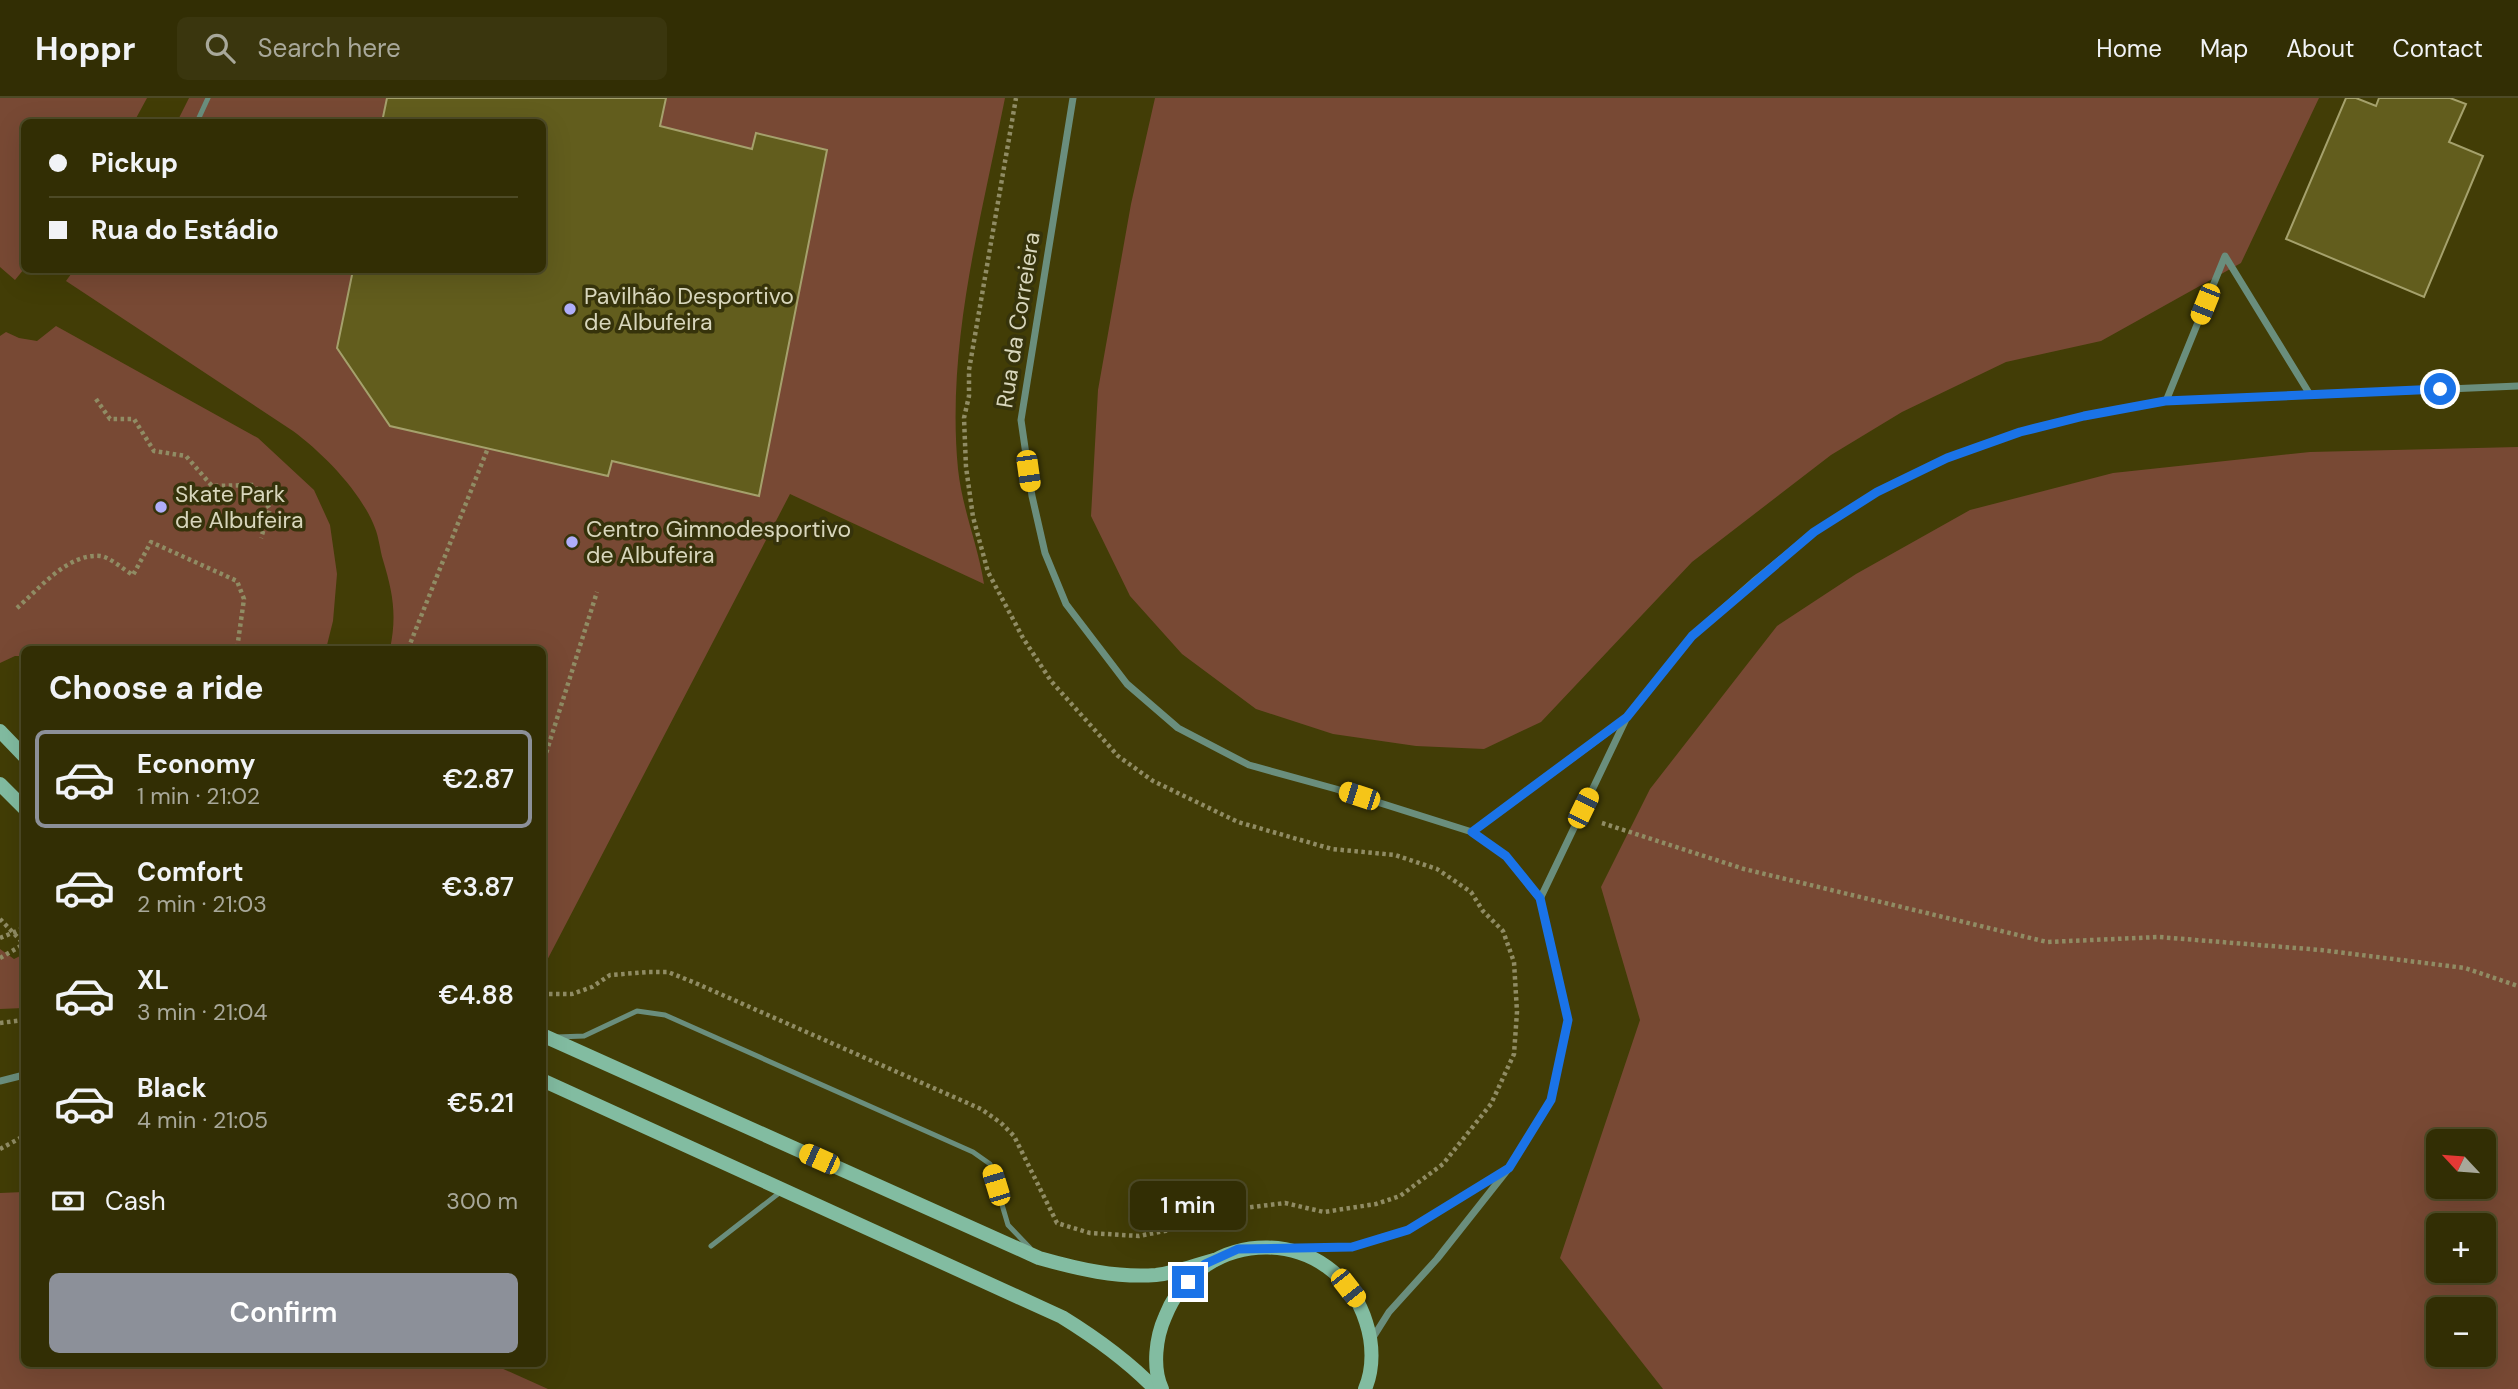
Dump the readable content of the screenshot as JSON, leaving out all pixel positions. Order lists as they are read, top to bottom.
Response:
{
  "streets": {
    "street": ["Rua da Correiera"]
  },
  "places": ["Pavilhão Desportivo de Albufeira", "Skate Park de Albufeira", "Centro Gimnodesportivo de Albufeira"],
  "north": "top left",
  "page": {
    "header": "Hoppr",
    "search": "Search here",
    "nav": [
      "Home",
      "Map",
      "About",
      "Contact"
    ],
    "banner": ["Pickup", "Rua do Estádio"],
    "heading": "Choose a ride",
    "list": [
      {
        "name": "Economy",
        "note": "1 min · 21:02",
        "value": "€2.87"
      },
      {
        "name": "Comfort",
        "note": "2 min · 21:03",
        "value": "€3.87"
      },
      {
        "name": "XL",
        "note": "3 min · 21:04",
        "value": "€4.88"
      },
      {
        "name": "Black",
        "note": "4 min · 21:05",
        "value": "€5.21"
      }
    ],
    "map_buttons": ["+", "−"],
    "pay": ["Cash", "300 m"],
    "bubble": "1 min",
    "buttons": "Confirm"
  }
}
